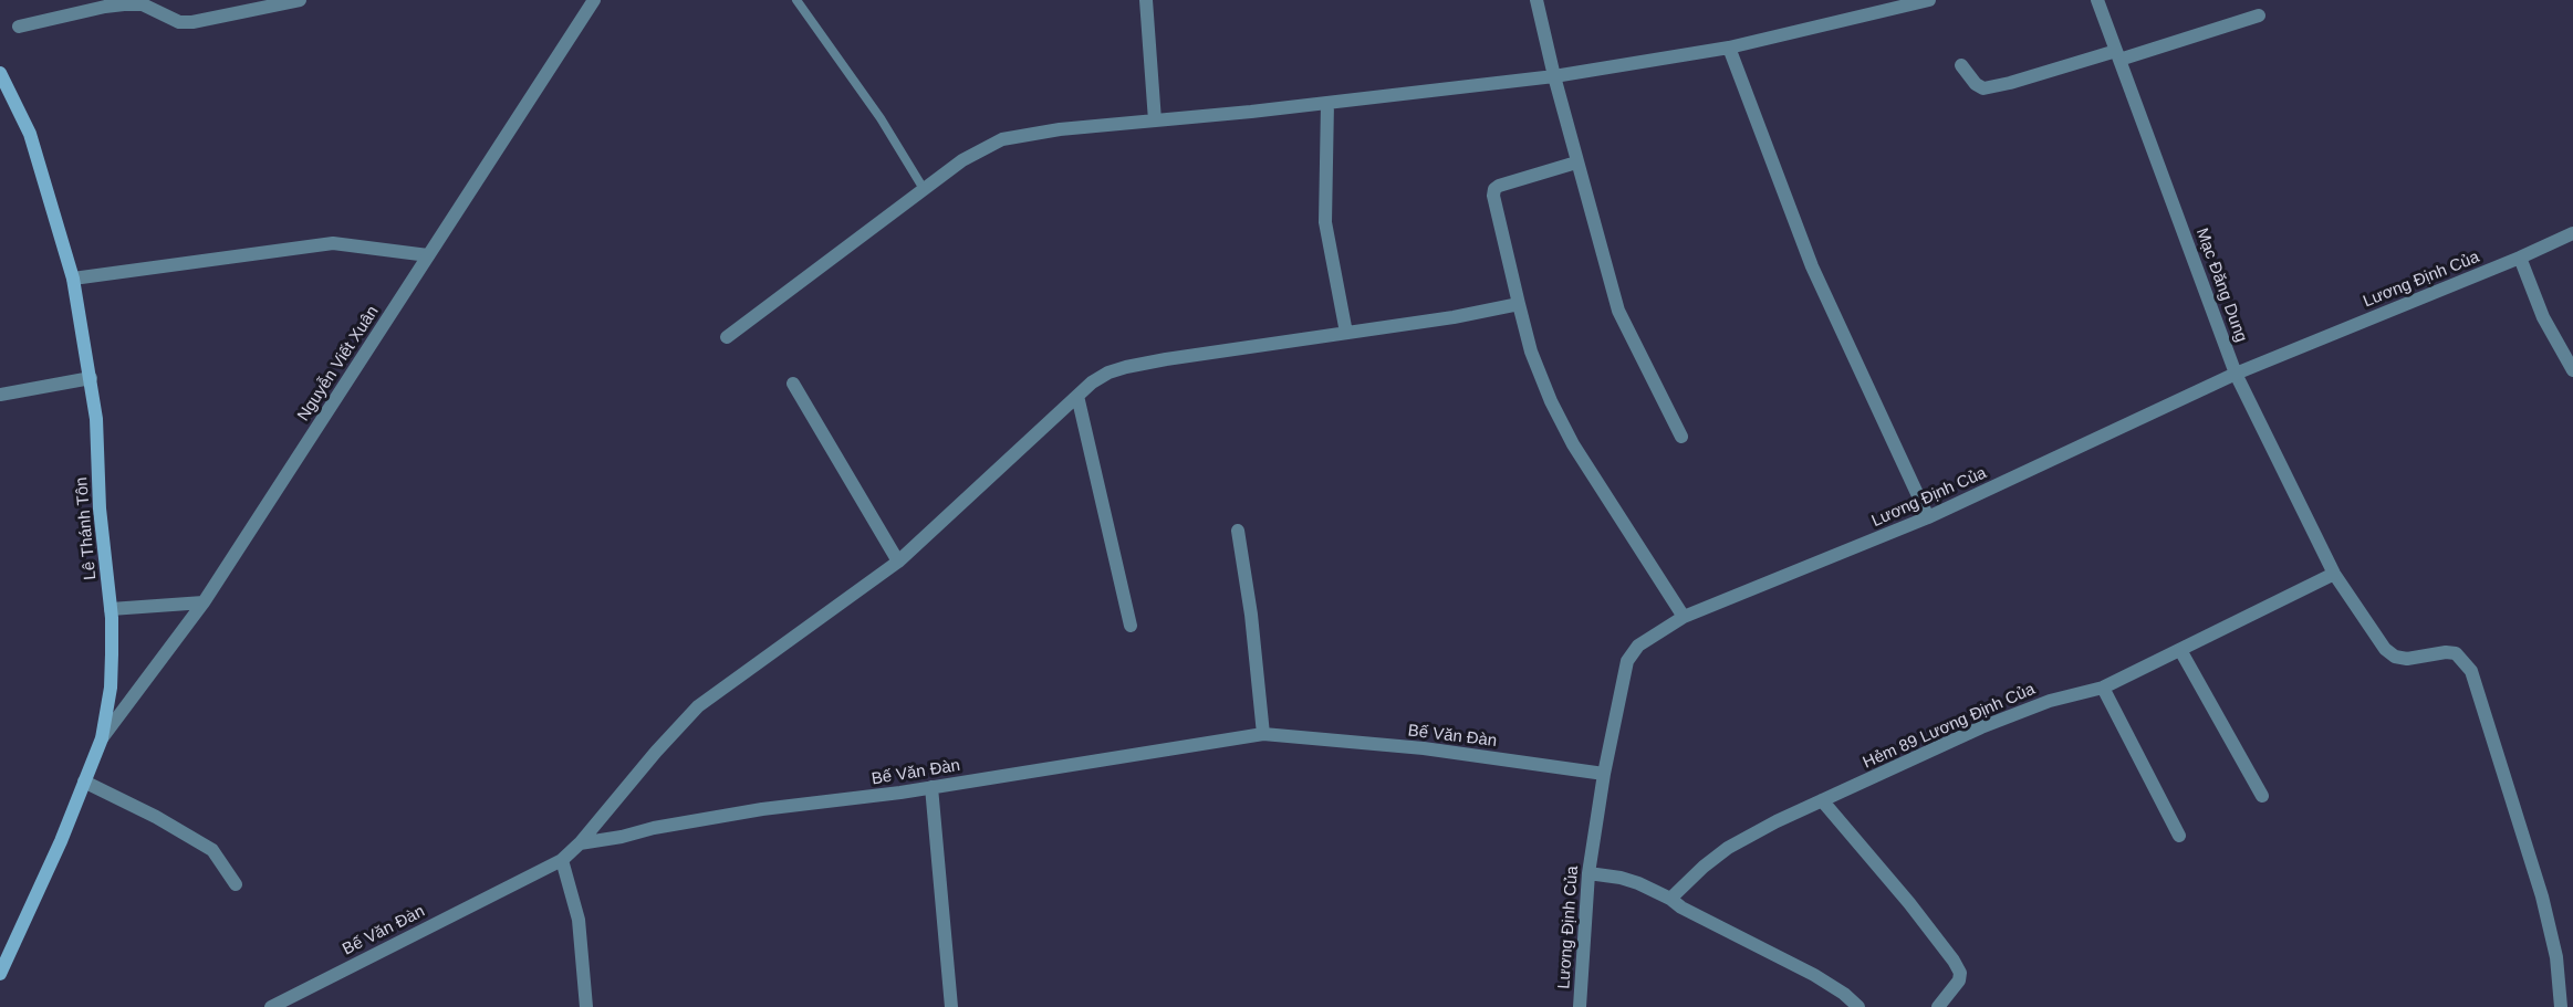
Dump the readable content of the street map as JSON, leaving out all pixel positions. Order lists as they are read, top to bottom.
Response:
{
  "streets": {
    "main road": ["Lê Thánh Tôn"],
    "street": [
      "Lương Định Của",
      "Mạc Đăng Dung",
      "Nguyễn Viết Xuân",
      "Hẻm 89 Lương Định Của",
      "Bế Văn Đàn"
    ]
  },
  "crossings": [
    ["Lương Định Của", "Mạc Đăng Dung"],
    ["Lương Định Của", "Bế Văn Đàn"],
    ["Mạc Đăng Dung", "Hẻm 89 Lương Định Của"],
    ["Nguyễn Viết Xuân", "Lê Thánh Tôn"]
  ]
}
